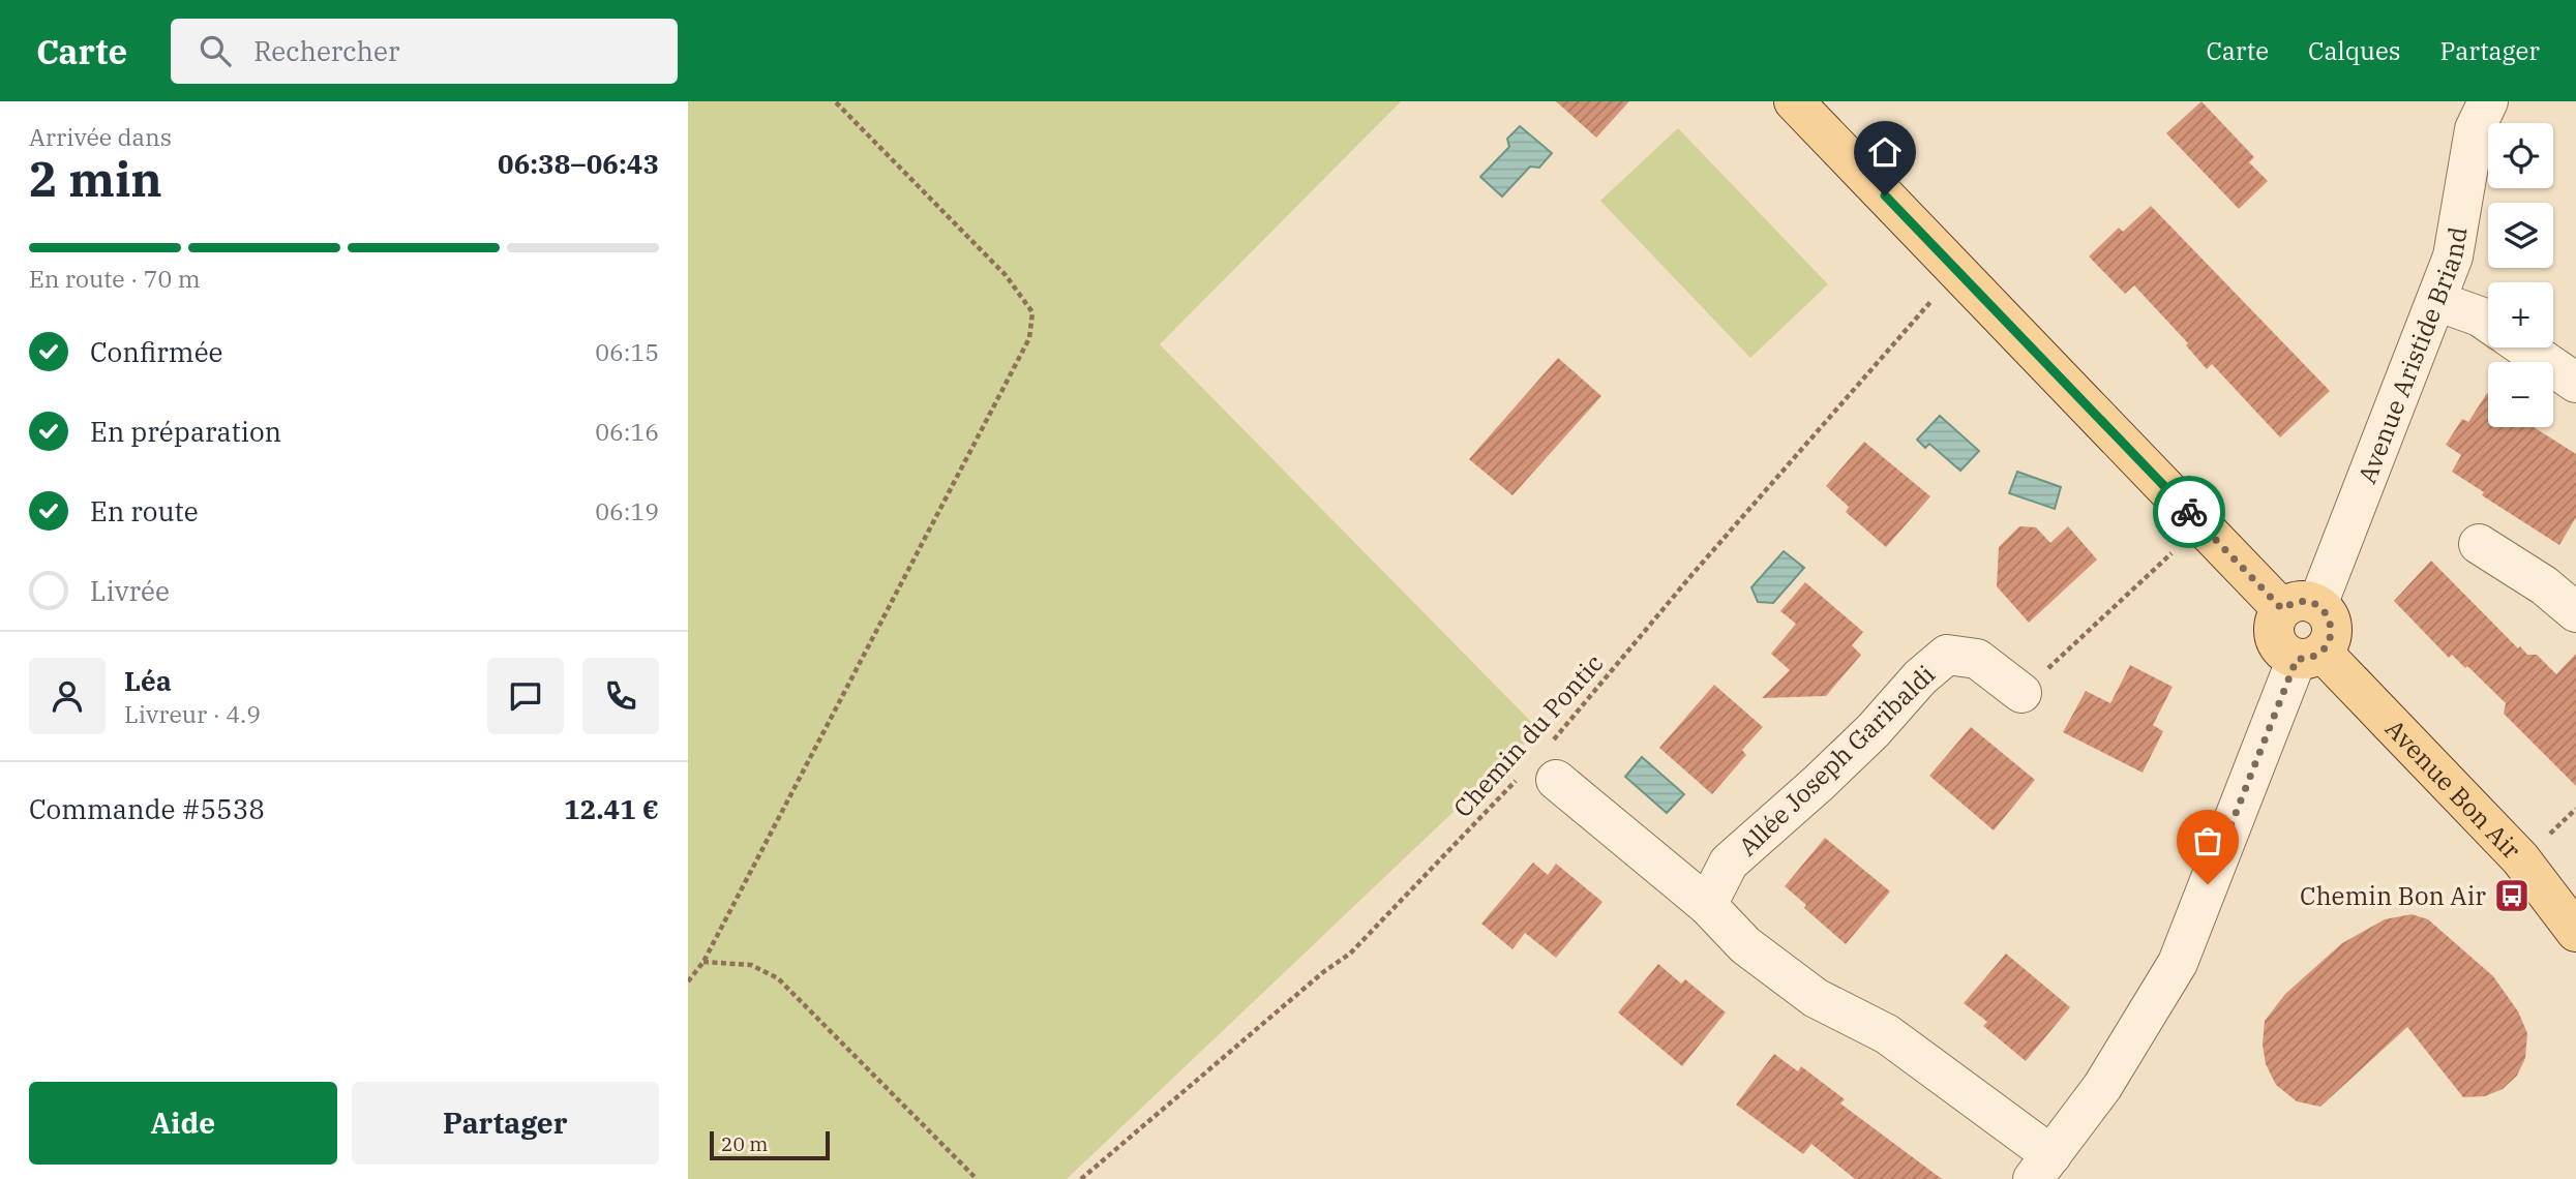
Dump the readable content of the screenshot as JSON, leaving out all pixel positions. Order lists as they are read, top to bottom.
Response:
{
  "streets": {
    "main road": ["Avenue Bon Air"],
    "street": ["Avenue Aristide Briand", "Allée Joseph Garibaldi"],
    "path": ["Chemin du Pontic"]
  },
  "crossings": [
    ["Avenue Aristide Briand", "Avenue Bon Air"]
  ],
  "places": {
    "bus stop": ["Chemin Bon Air"]
  },
  "scale_bar": "20 m",
  "page": {
    "header": "Carte",
    "search": "Rechercher",
    "nav": ["Carte", "Calques", "Partager"],
    "heading": ["2 min", "Arrivée dans", "06:38–06:43"],
    "panel": [
      "Léa",
      "Livreur · 4.9",
      "Commande #5538",
      "12.41 €"
    ],
    "map_buttons": ["+", "−"],
    "bar": "En route · 70 m",
    "list": [
      ["Confirmée", "06:15"],
      ["En préparation", "06:16"],
      ["En route", "06:19"],
      "Livrée"
    ],
    "buttons": ["Aide", "Partager"],
    "scale": "20 m"
  }
}
